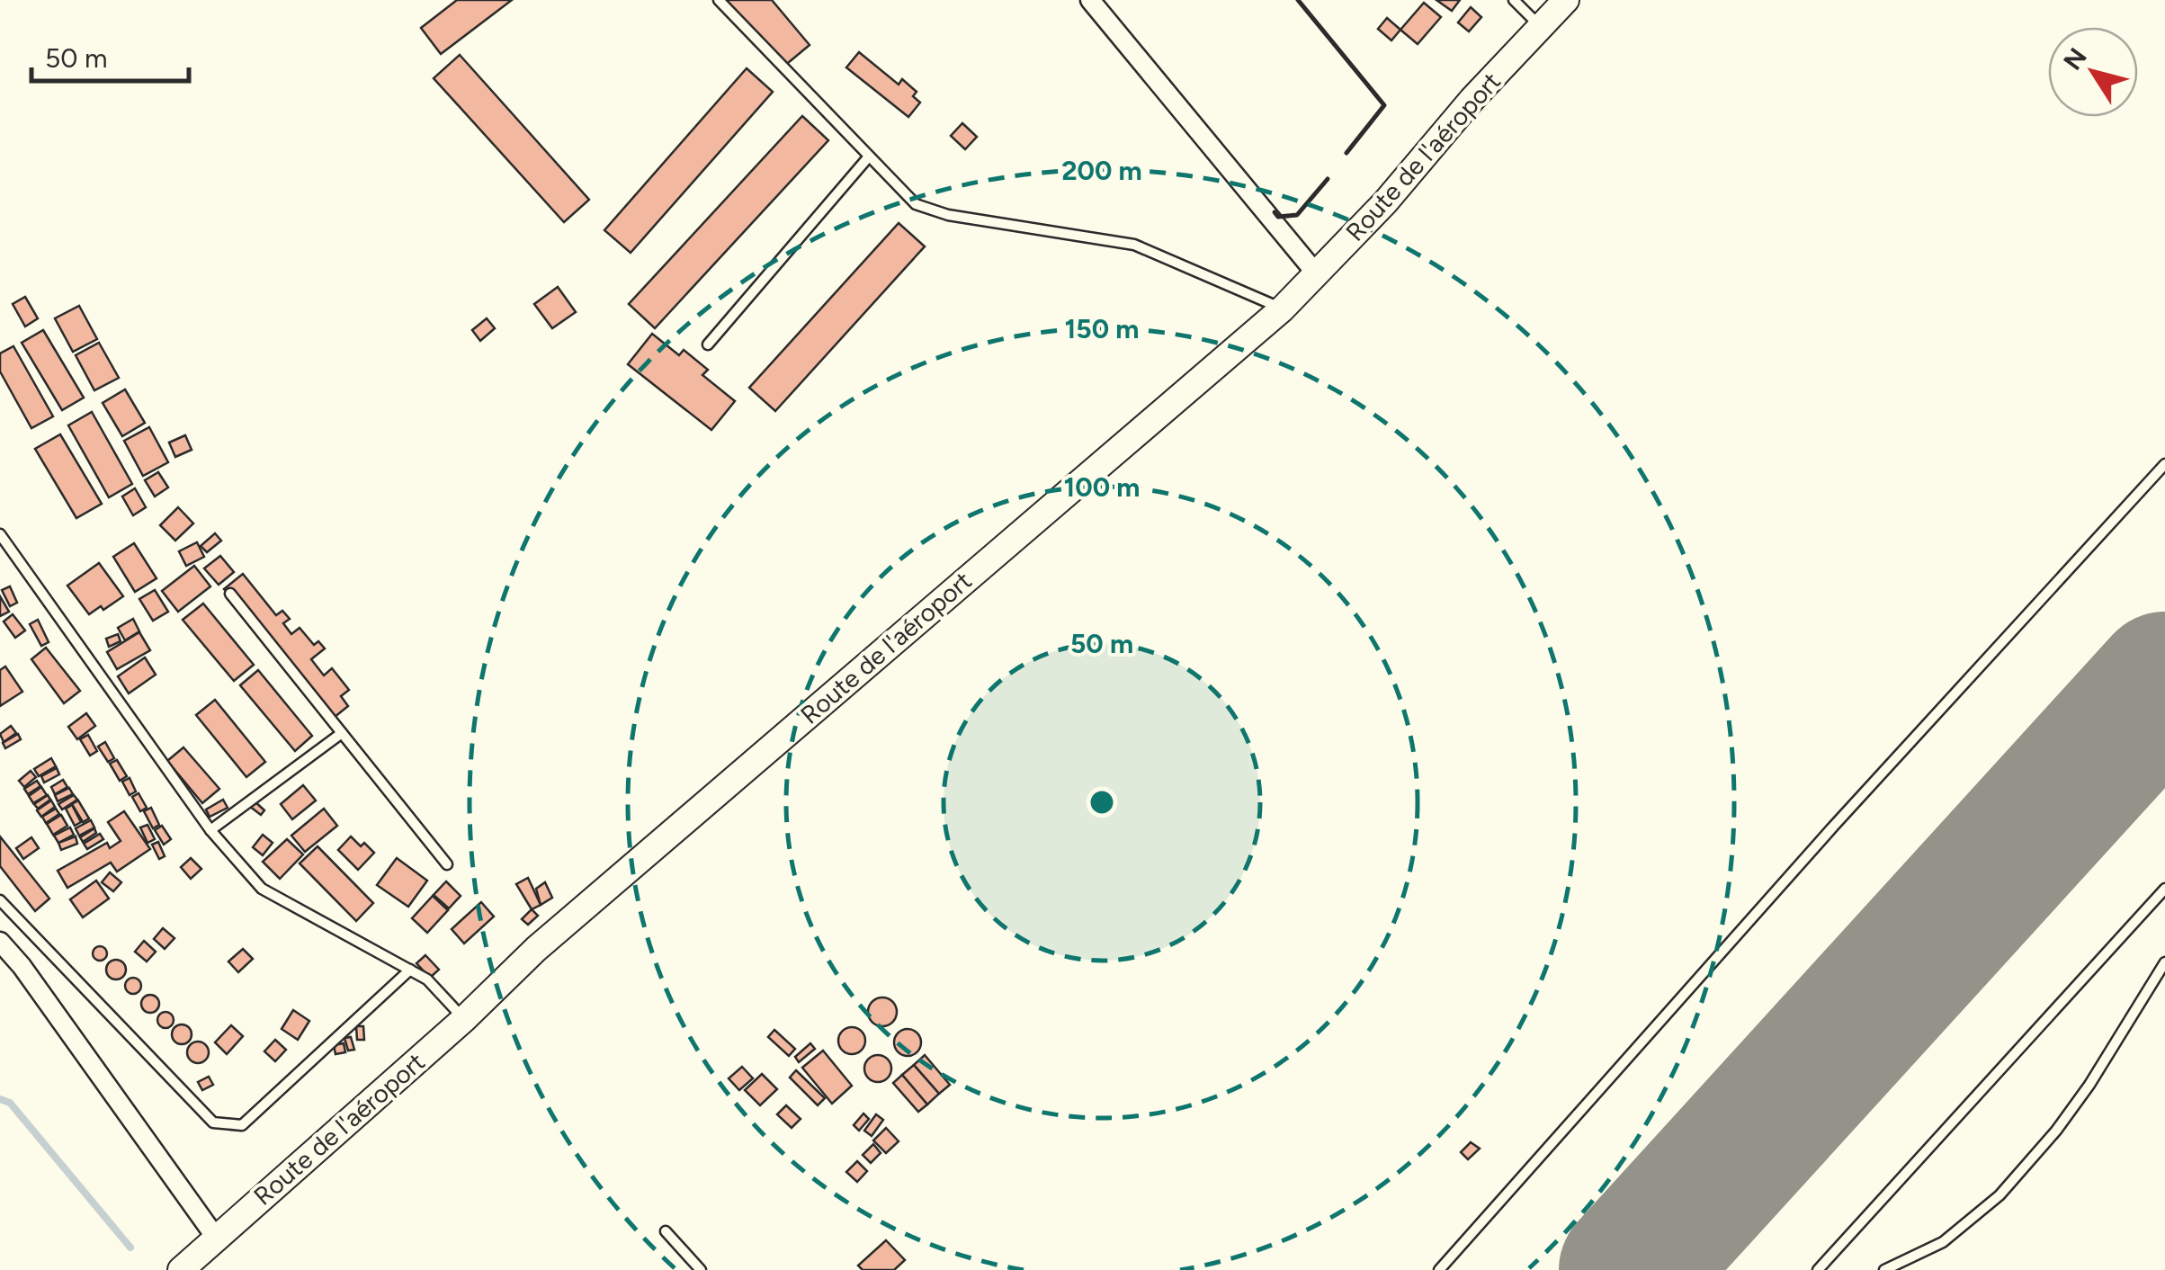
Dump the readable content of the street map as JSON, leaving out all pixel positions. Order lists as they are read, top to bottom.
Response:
{
  "streets": {
    "street": ["Route de l'aéroport"]
  },
  "scale_bar": "50 m",
  "north": "top left",
  "rings": [
    "200 m",
    "150 m",
    "100 m",
    "50 m"
  ]
}
